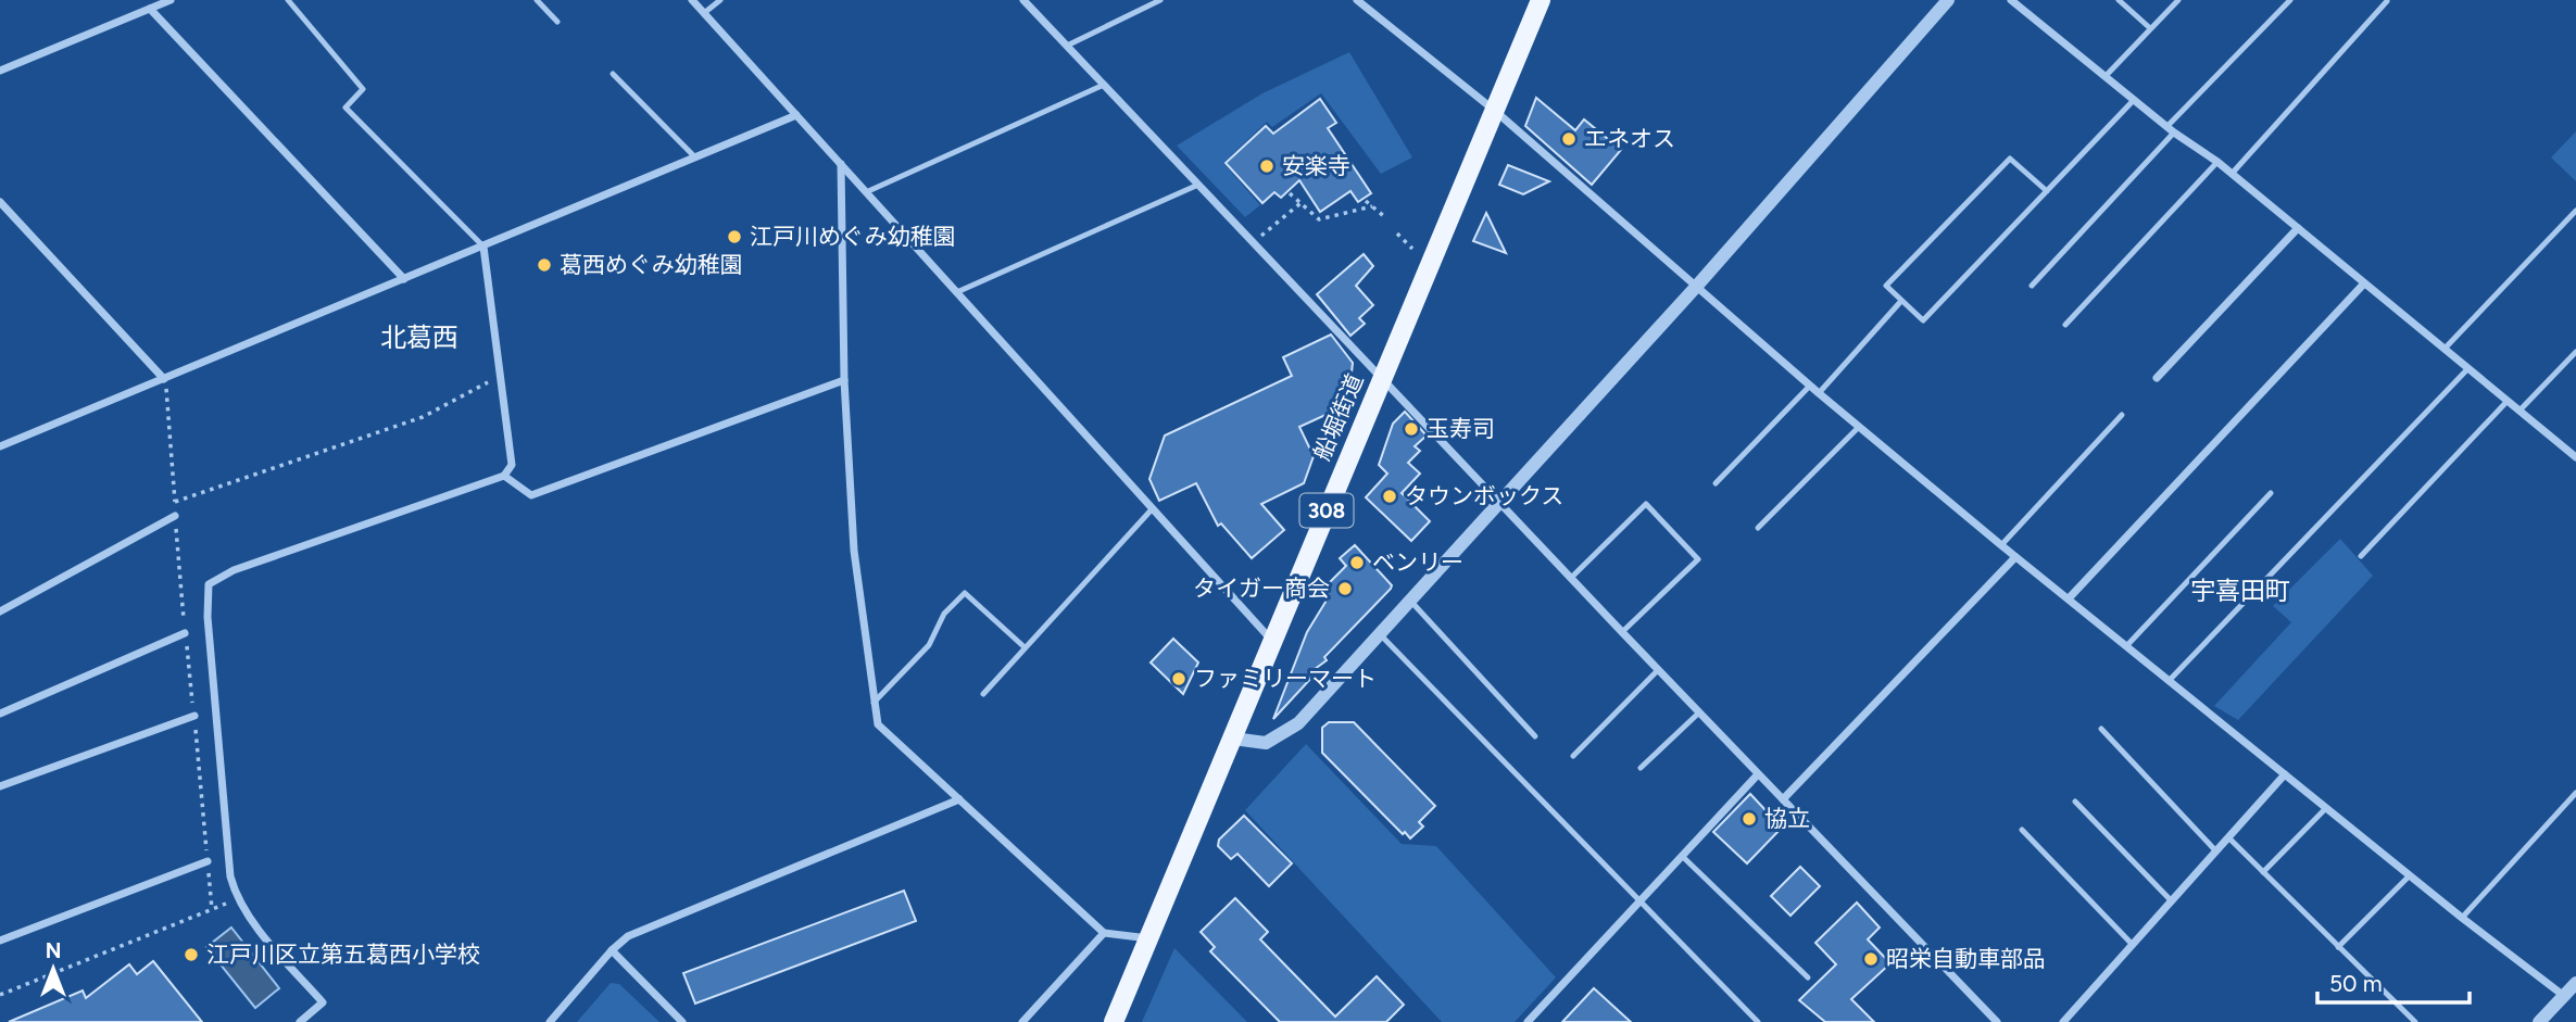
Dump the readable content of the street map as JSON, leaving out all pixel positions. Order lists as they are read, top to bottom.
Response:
{
  "streets": {
    "main road": ["船堀街道", "308"]
  },
  "districts": ["北葛西", "宇喜田町"],
  "places": [
    "エネオス",
    "安楽寺",
    "江戸川めぐみ幼稚園",
    "葛西めぐみ幼稚園",
    "玉寿司",
    "タウンボックス",
    "ベンリー",
    "タイガー商会",
    "ファミリーマート",
    "協立",
    "江戸川区立第五葛西小学校",
    "昭栄自動車部品"
  ],
  "scale_bar": "50 m",
  "north": "top"
}
